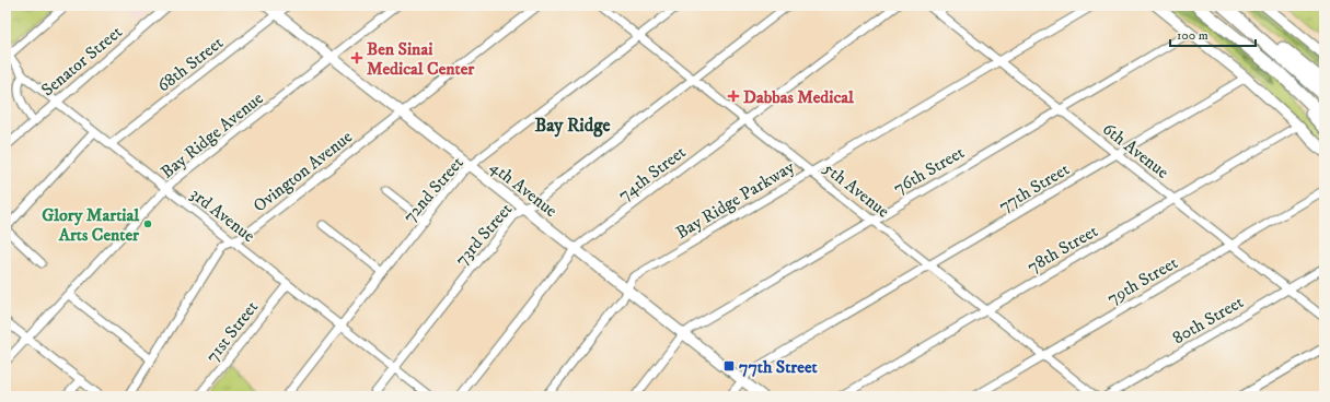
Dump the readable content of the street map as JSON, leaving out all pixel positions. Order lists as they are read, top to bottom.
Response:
{
  "streets": {
    "main road": ["4th Avenue"],
    "street": [
      "Senator Street",
      "68th Street",
      "Bay Ridge Avenue",
      "6th Avenue",
      "76th Street",
      "Ovington Avenue",
      "74th Street",
      "77th Street",
      "72nd Street",
      "5th Avenue",
      "Bay Ridge Parkway",
      "3rd Avenue",
      "73rd Street",
      "78th Street",
      "79th Street",
      "80th Street",
      "71st Street"
    ]
  },
  "crossings": [
    ["Senator Street", "3rd Avenue"],
    ["68th Street", "4th Avenue"],
    ["68th Street", "3rd Avenue"],
    ["Bay Ridge Avenue", "4th Avenue"],
    ["Bay Ridge Avenue", "3rd Avenue"],
    ["6th Avenue", "76th Street"],
    ["6th Avenue", "77th Street"],
    ["6th Avenue", "Bay Ridge Parkway"],
    ["6th Avenue", "78th Street"],
    ["6th Avenue", "79th Street"],
    ["6th Avenue", "80th Street"],
    ["76th Street", "4th Avenue"],
    ["76th Street", "5th Avenue"],
    ["Ovington Avenue", "4th Avenue"],
    ["Ovington Avenue", "3rd Avenue"],
    ["74th Street", "4th Avenue"],
    ["74th Street", "5th Avenue"],
    ["77th Street", "4th Avenue"],
    ["77th Street", "5th Avenue"],
    ["4th Avenue", "72nd Street"],
    ["4th Avenue", "Bay Ridge Parkway"],
    ["4th Avenue", "73rd Street"],
    ["72nd Street", "5th Avenue"],
    ["72nd Street", "3rd Avenue"],
    ["5th Avenue", "Bay Ridge Parkway"],
    ["5th Avenue", "73rd Street"],
    ["5th Avenue", "78th Street"],
    ["5th Avenue", "79th Street"],
    ["3rd Avenue", "73rd Street"],
    ["3rd Avenue", "71st Street"]
  ],
  "districts": ["Bay Ridge"],
  "places": {
    "health": ["Ben Sinai Medical Center", "Dabbas Medical"],
    "other": ["Glory Martial Arts Center"],
    "transit": ["77th Street"]
  },
  "scale_bar": "100 m"
}
